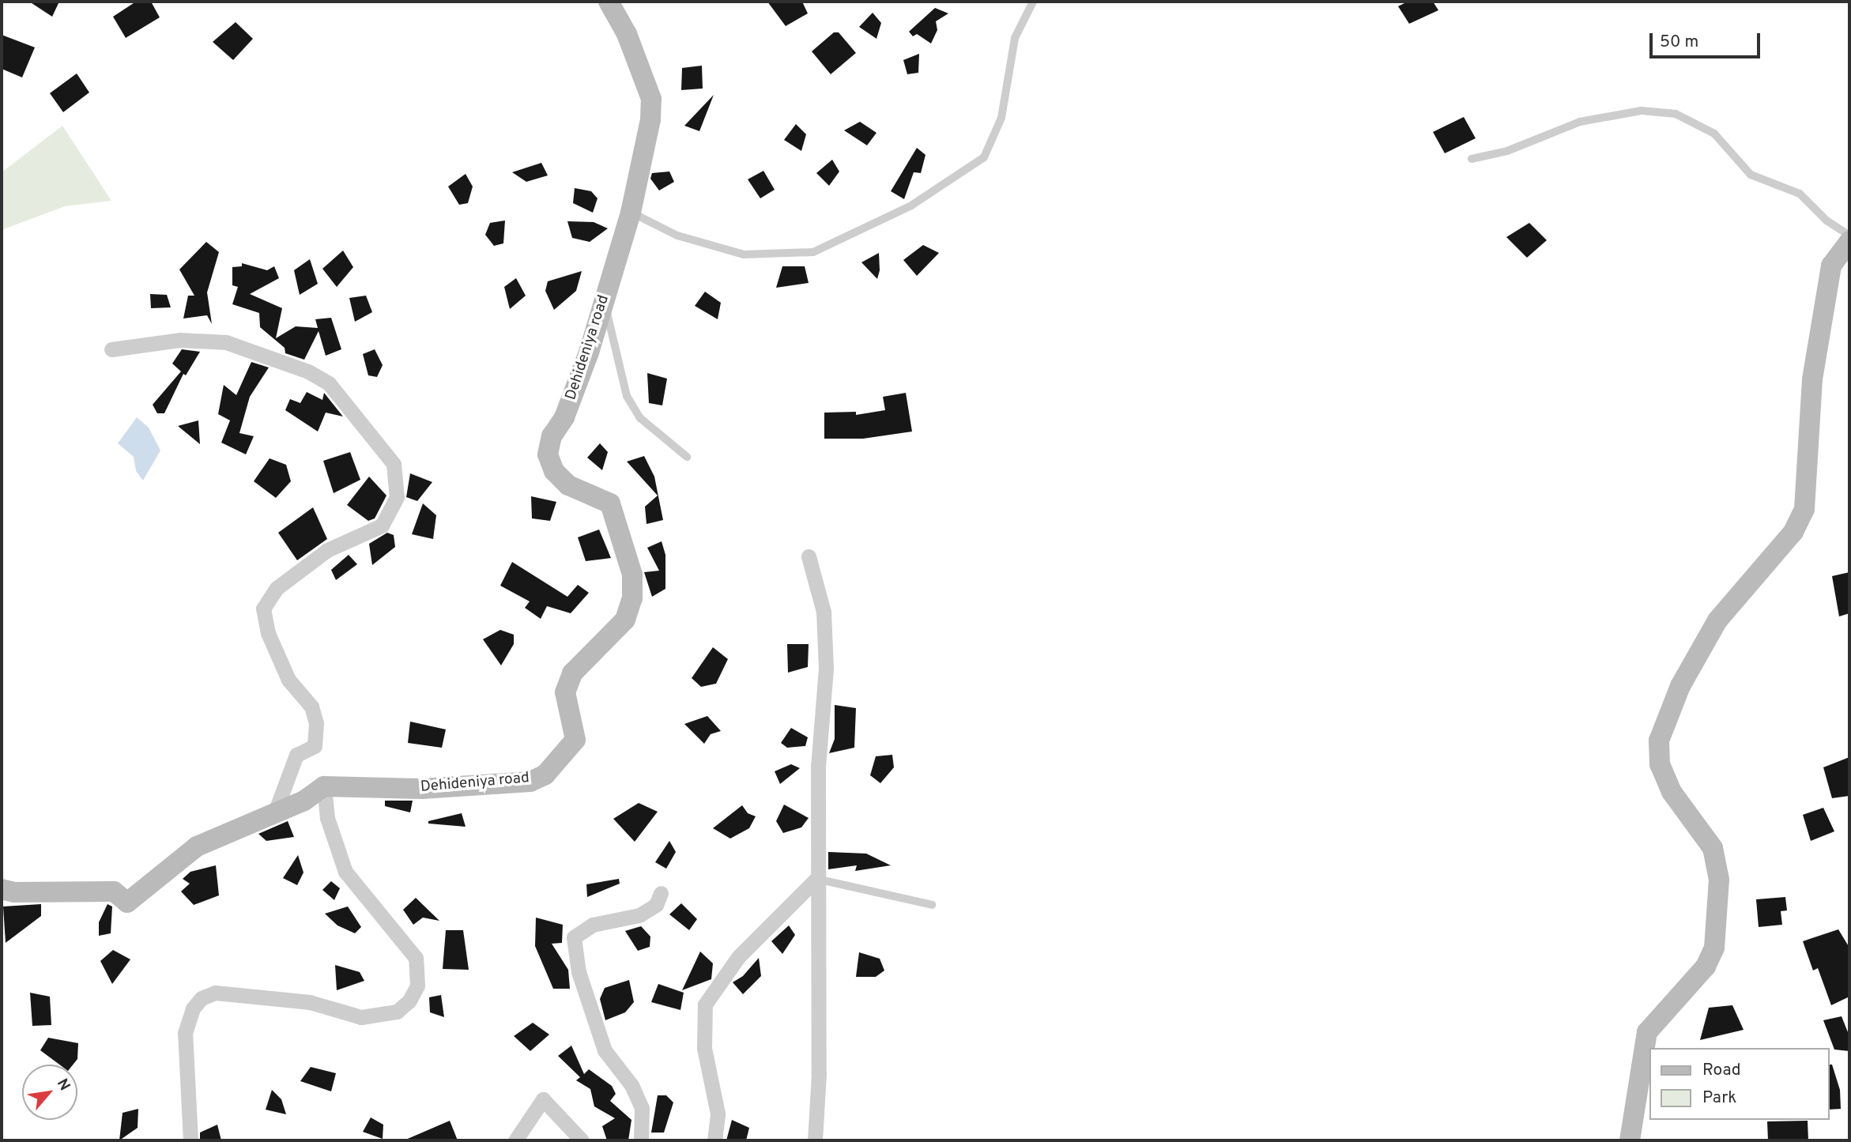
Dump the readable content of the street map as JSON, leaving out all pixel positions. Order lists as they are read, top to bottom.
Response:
{
  "streets": {
    "street": ["Dehideniya road"]
  },
  "legend": ["Road", "Park"],
  "scale_bar": "50 m",
  "north": "top right"
}
